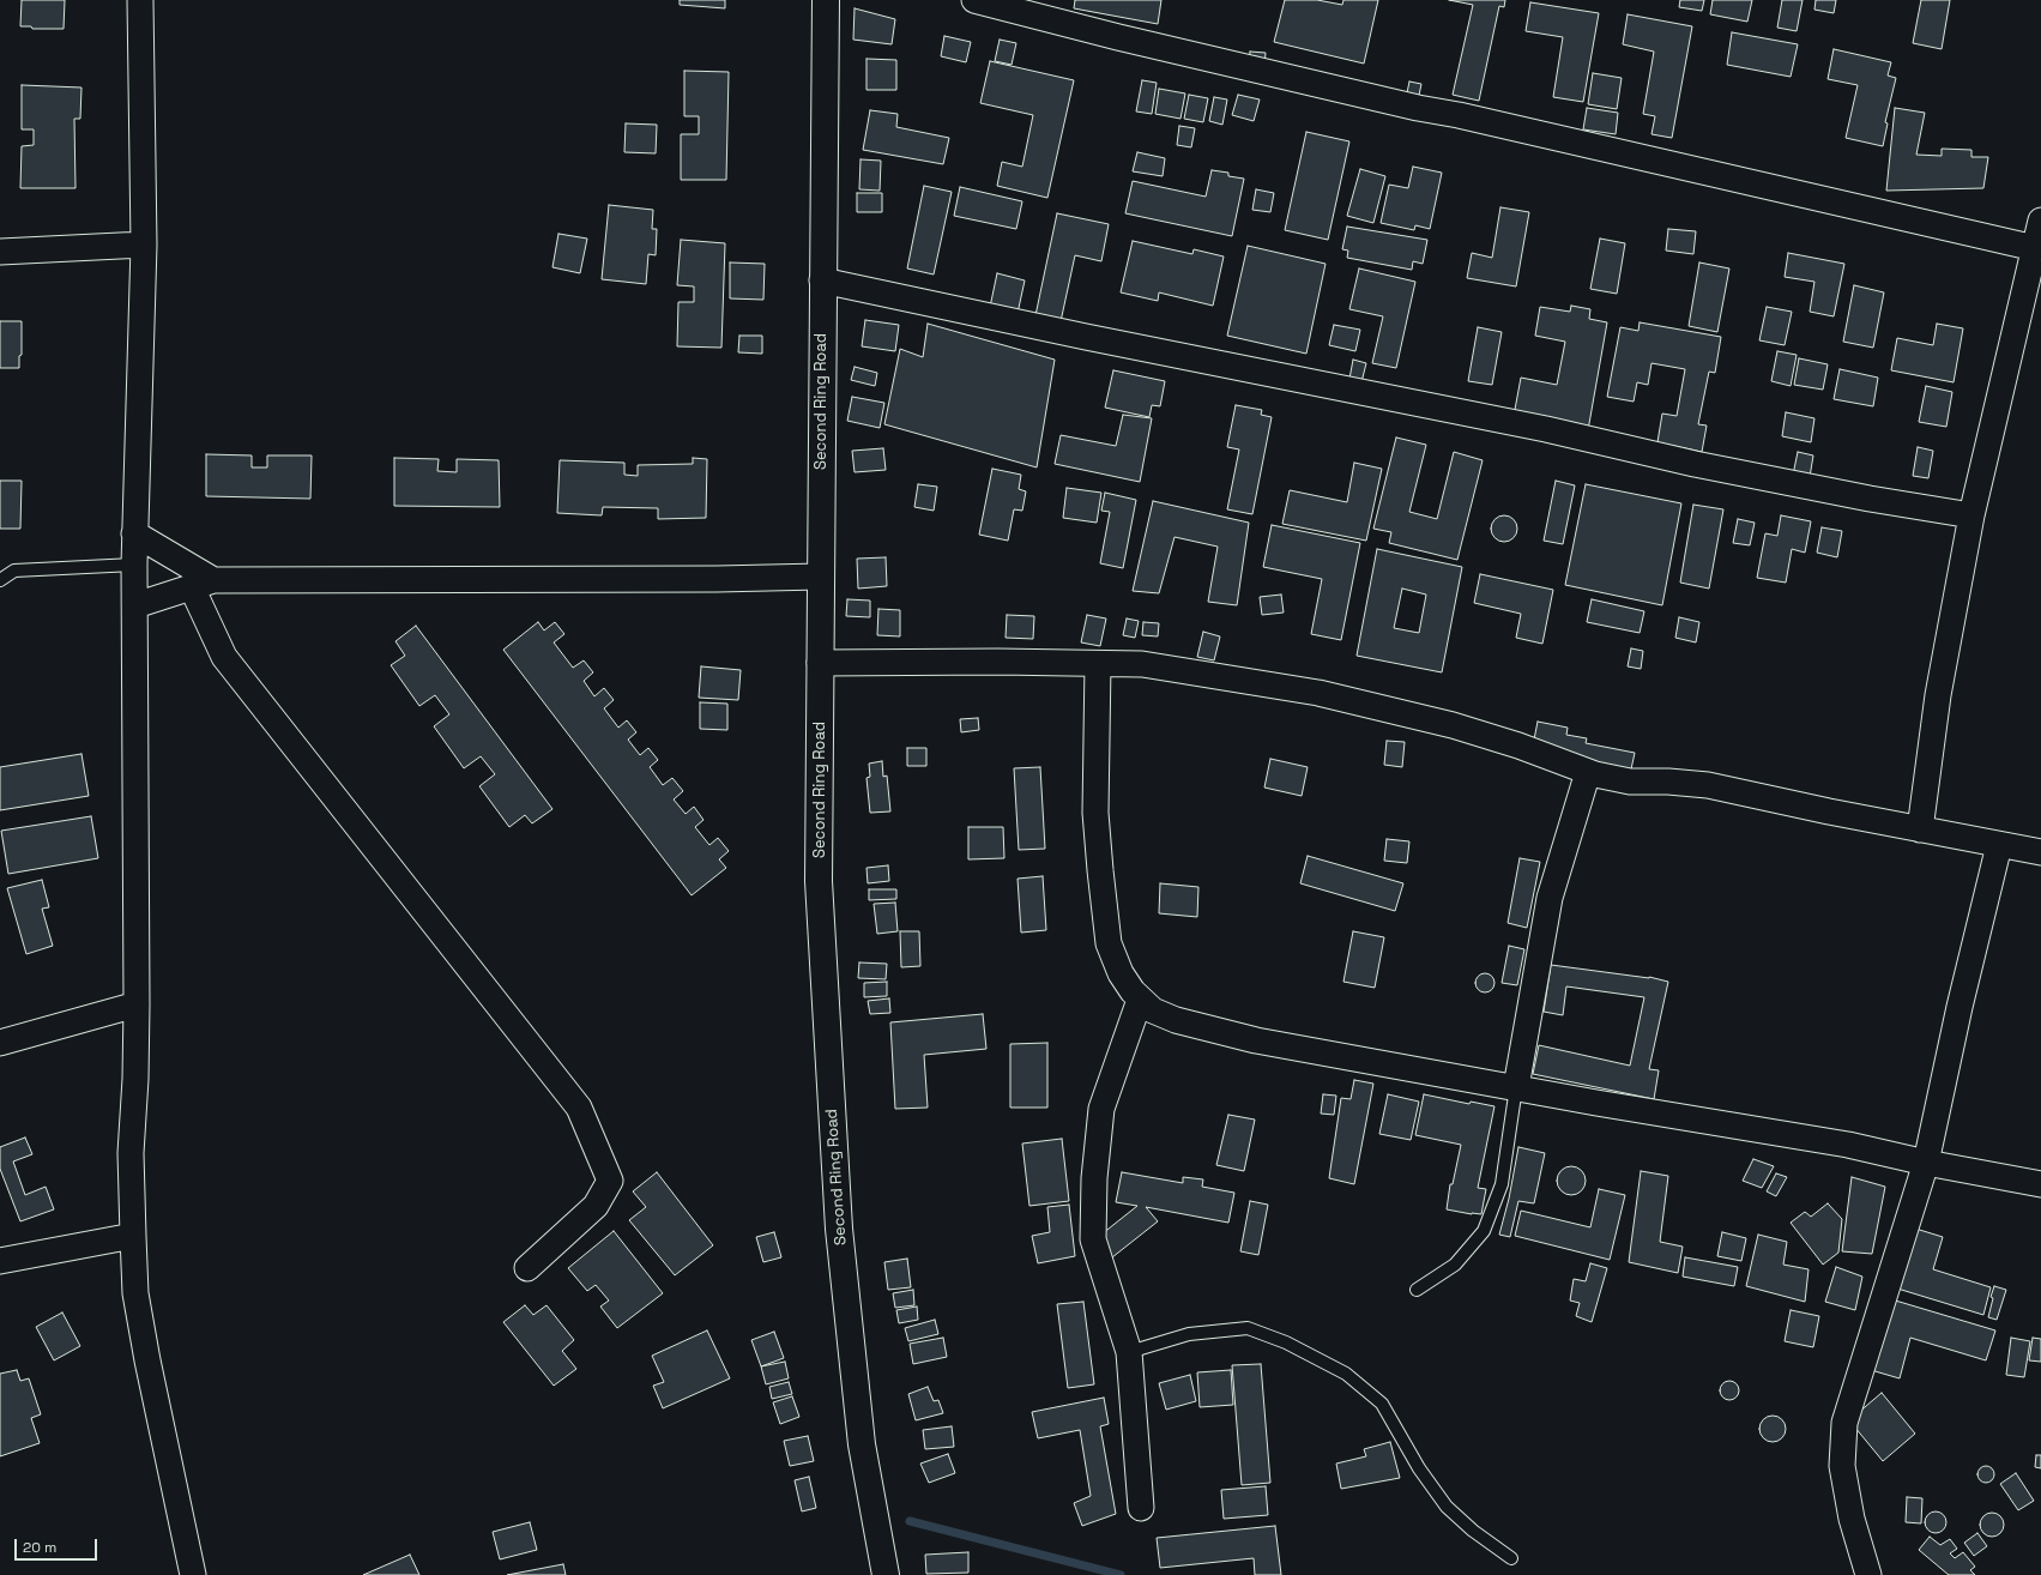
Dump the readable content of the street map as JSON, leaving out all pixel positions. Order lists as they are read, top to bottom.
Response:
{
  "streets": {
    "main road": ["Second Ring Road"]
  },
  "scale_bar": "20 m"
}
